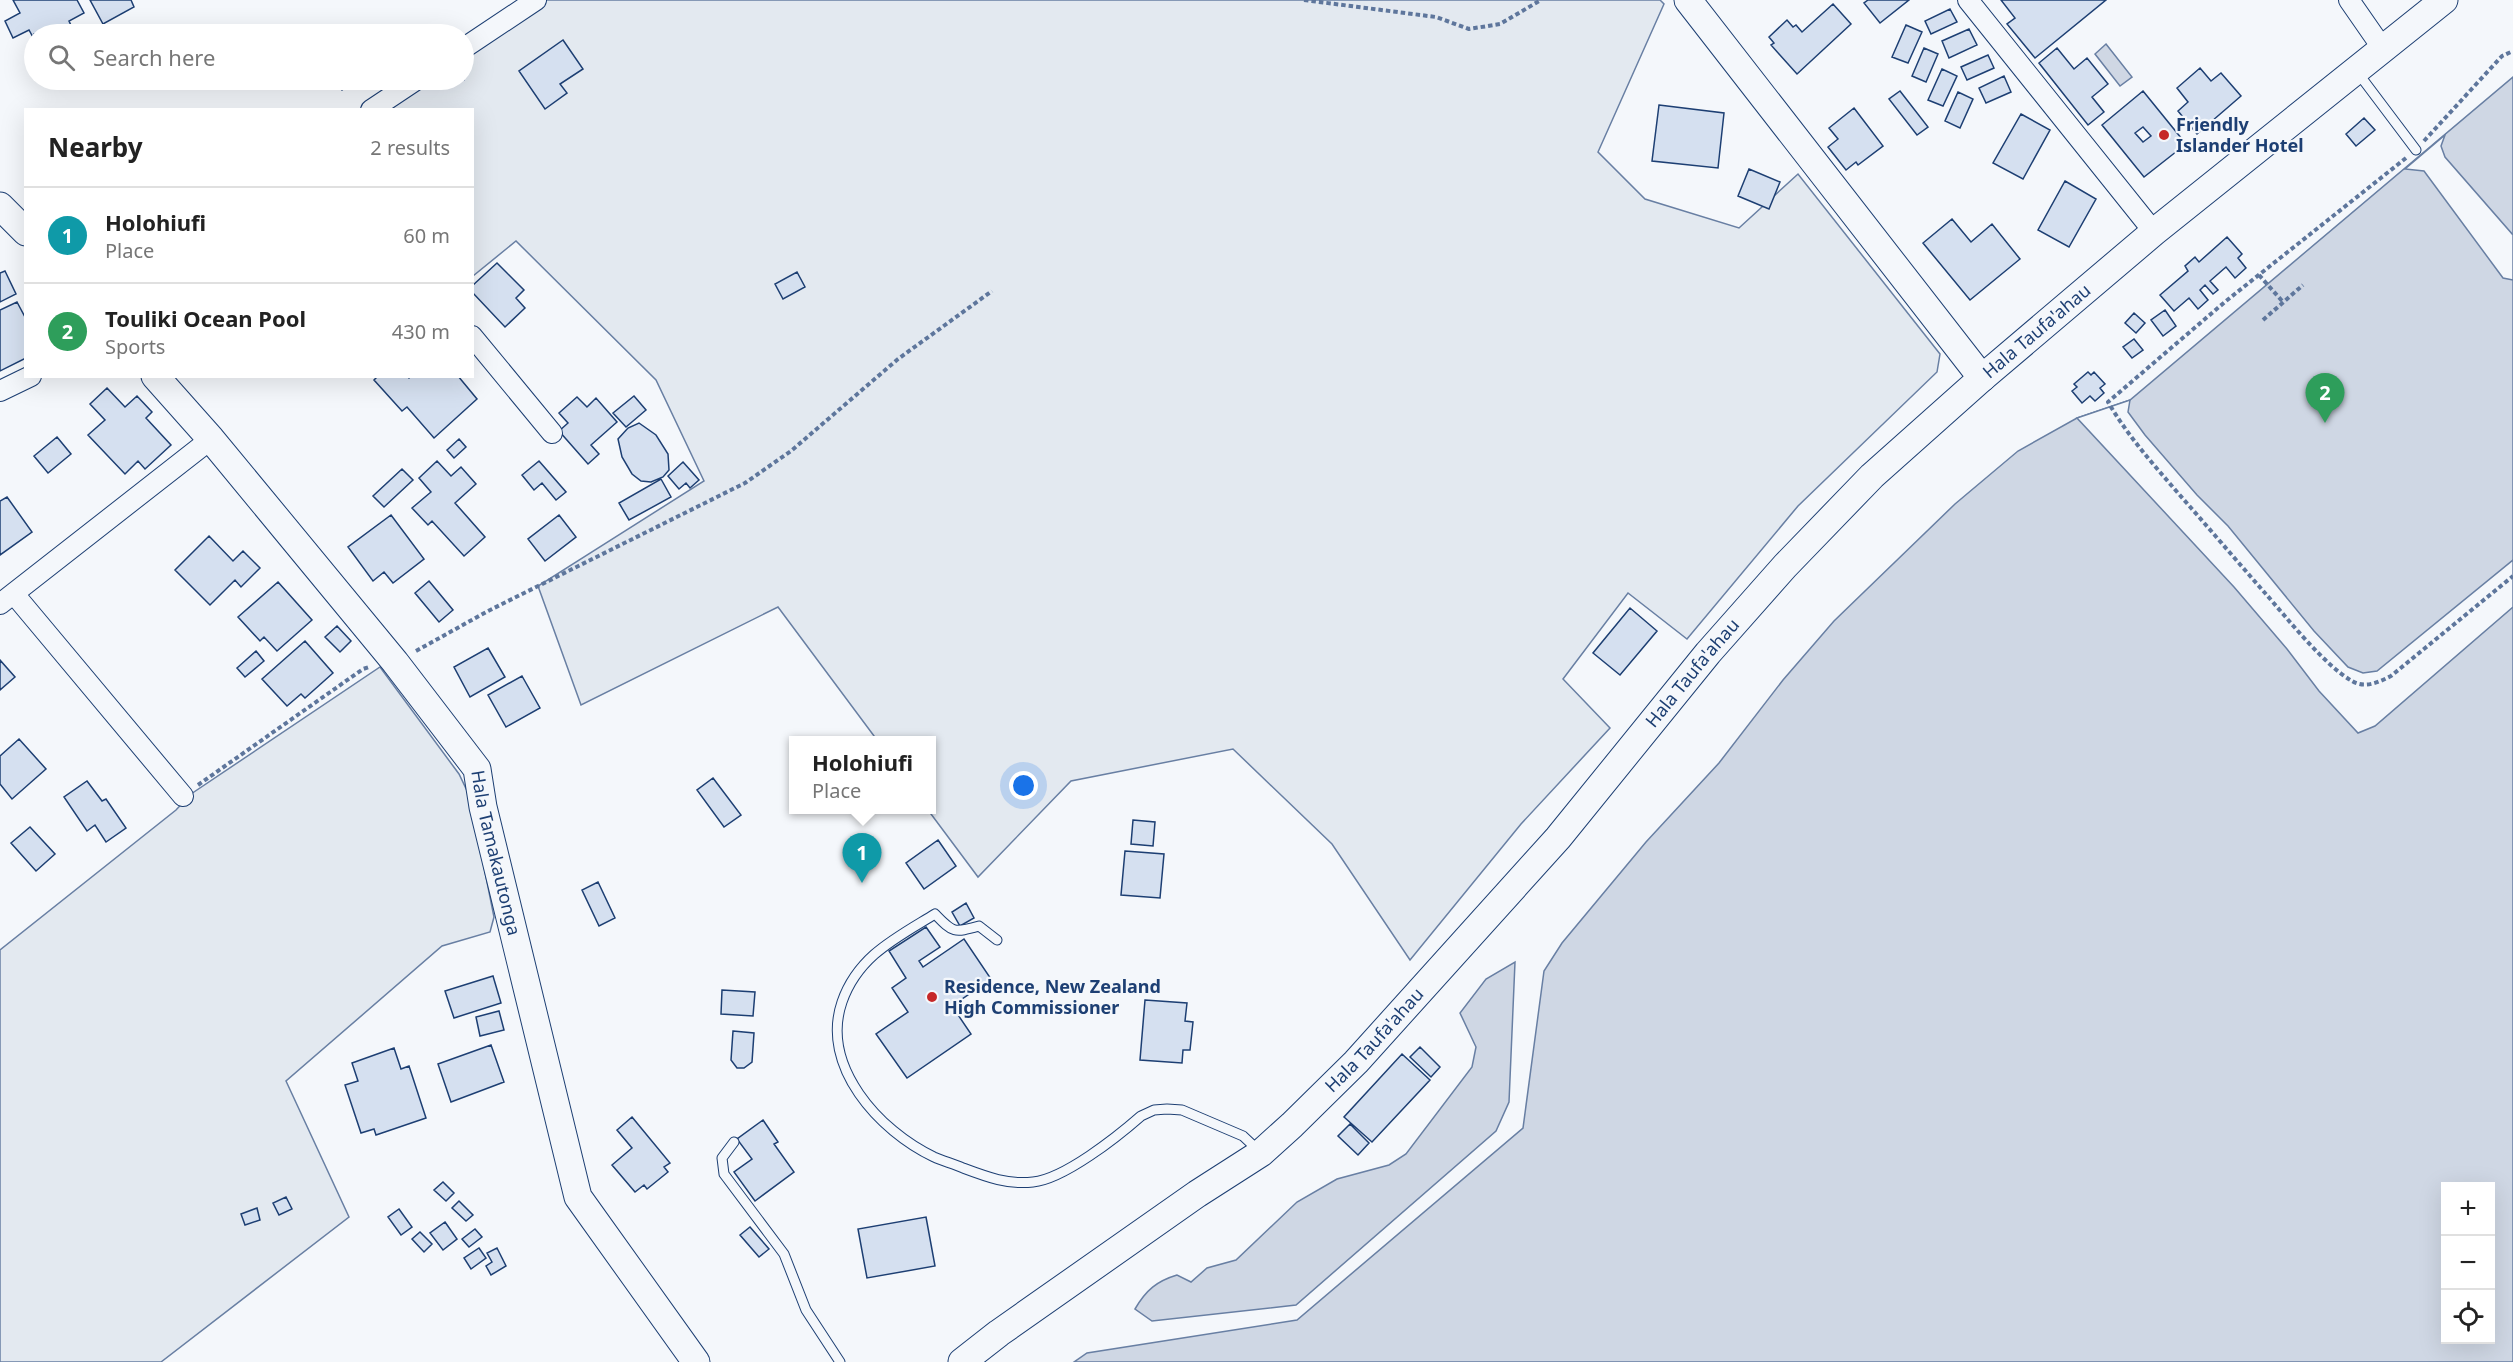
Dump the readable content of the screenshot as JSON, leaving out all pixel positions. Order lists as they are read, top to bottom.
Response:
{
  "streets": {
    "street": ["Hala Taufa'ahau", "Hala Tamakautonga"]
  },
  "places": ["Friendly Islander Hotel", "Residence, New Zealand High Commissioner"],
  "page": {
    "search": "Search here",
    "heading": ["Nearby", "2 results"],
    "list": [
      {
        "mark": "1",
        "name": "Holohiufi",
        "note": "Place",
        "value": "60 m"
      },
      {
        "mark": "2",
        "name": "Touliki Ocean Pool",
        "note": "Sports",
        "value": "430 m"
      }
    ],
    "pins": ["2", "1"],
    "popup": ["Holohiufi", "Place"],
    "map_buttons": ["+", "−"]
  }
}
